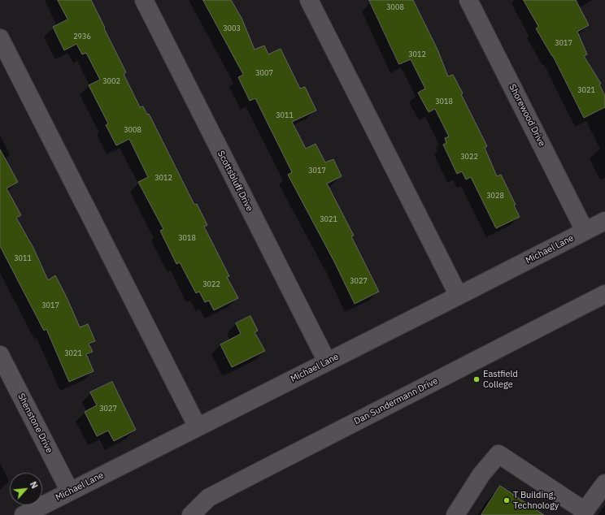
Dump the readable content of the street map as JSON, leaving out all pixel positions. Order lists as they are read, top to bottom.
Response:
{
  "streets": {
    "street": [
      "Shorewood Drive",
      "Scottsbluff Drive",
      "Michael Lane",
      "Dan Sundermann Drive",
      "Shenstone Drive"
    ]
  },
  "crossings": [
    ["Shorewood Drive", "Michael Lane"],
    ["Scottsbluff Drive", "Michael Lane"],
    ["Michael Lane", "Shenstone Drive"]
  ],
  "places": ["Eastfield College", "T Building, Technology"],
  "house_numbers": [
    "3008",
    "3003",
    "2936",
    "3017",
    "3012",
    "3007",
    "3002",
    "3021",
    "3018",
    "3011",
    "3008",
    "3022",
    "3017",
    "3012",
    "3028",
    "3021",
    "3018",
    "3011",
    "3027",
    "3022",
    "3017",
    "3021",
    "3027"
  ],
  "north": "top right"
}
